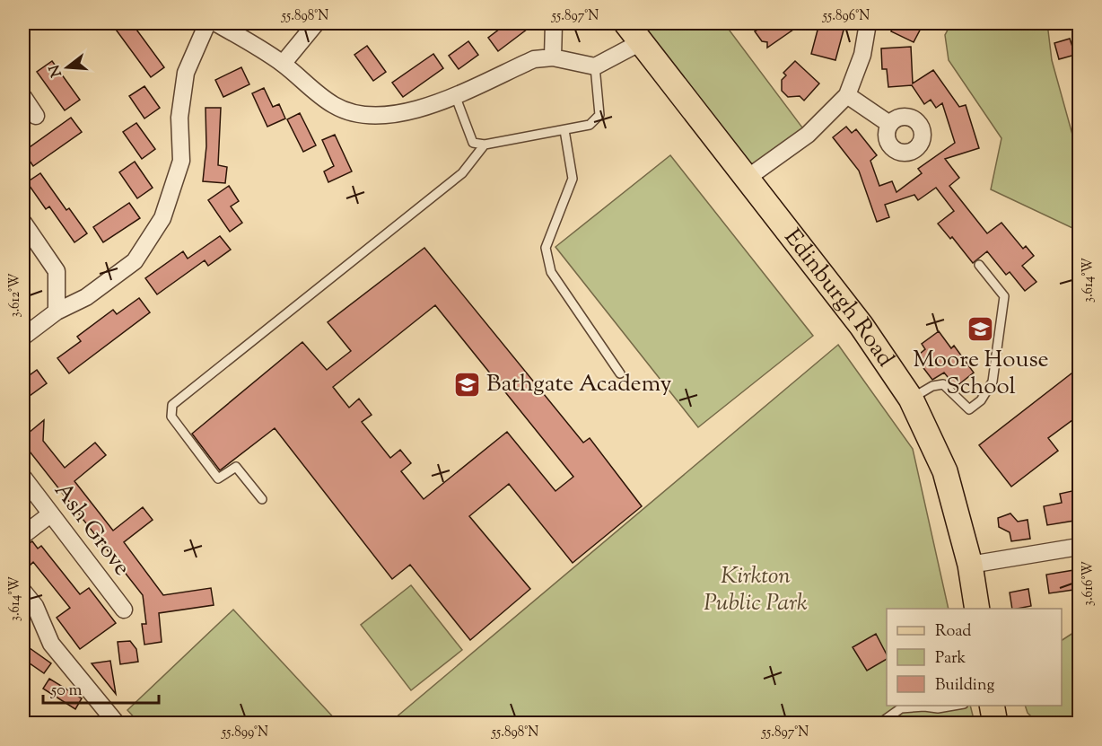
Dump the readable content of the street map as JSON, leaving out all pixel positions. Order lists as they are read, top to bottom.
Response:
{
  "streets": {
    "main road": ["Edinburgh Road"],
    "street": ["Ash Grove"]
  },
  "parks": ["Kirkton Public Park"],
  "places": {
    "school or university": ["Moore House School", "Bathgate Academy"]
  },
  "legend": ["Road", "Park", "Building"],
  "scale_bar": "50 m",
  "north": "left",
  "coordinates": [
    "55.898°N",
    "55.897°N",
    "55.896°N",
    "3.614°W",
    "3.612°W",
    "3.616°W",
    "55.899°N"
  ]
}
